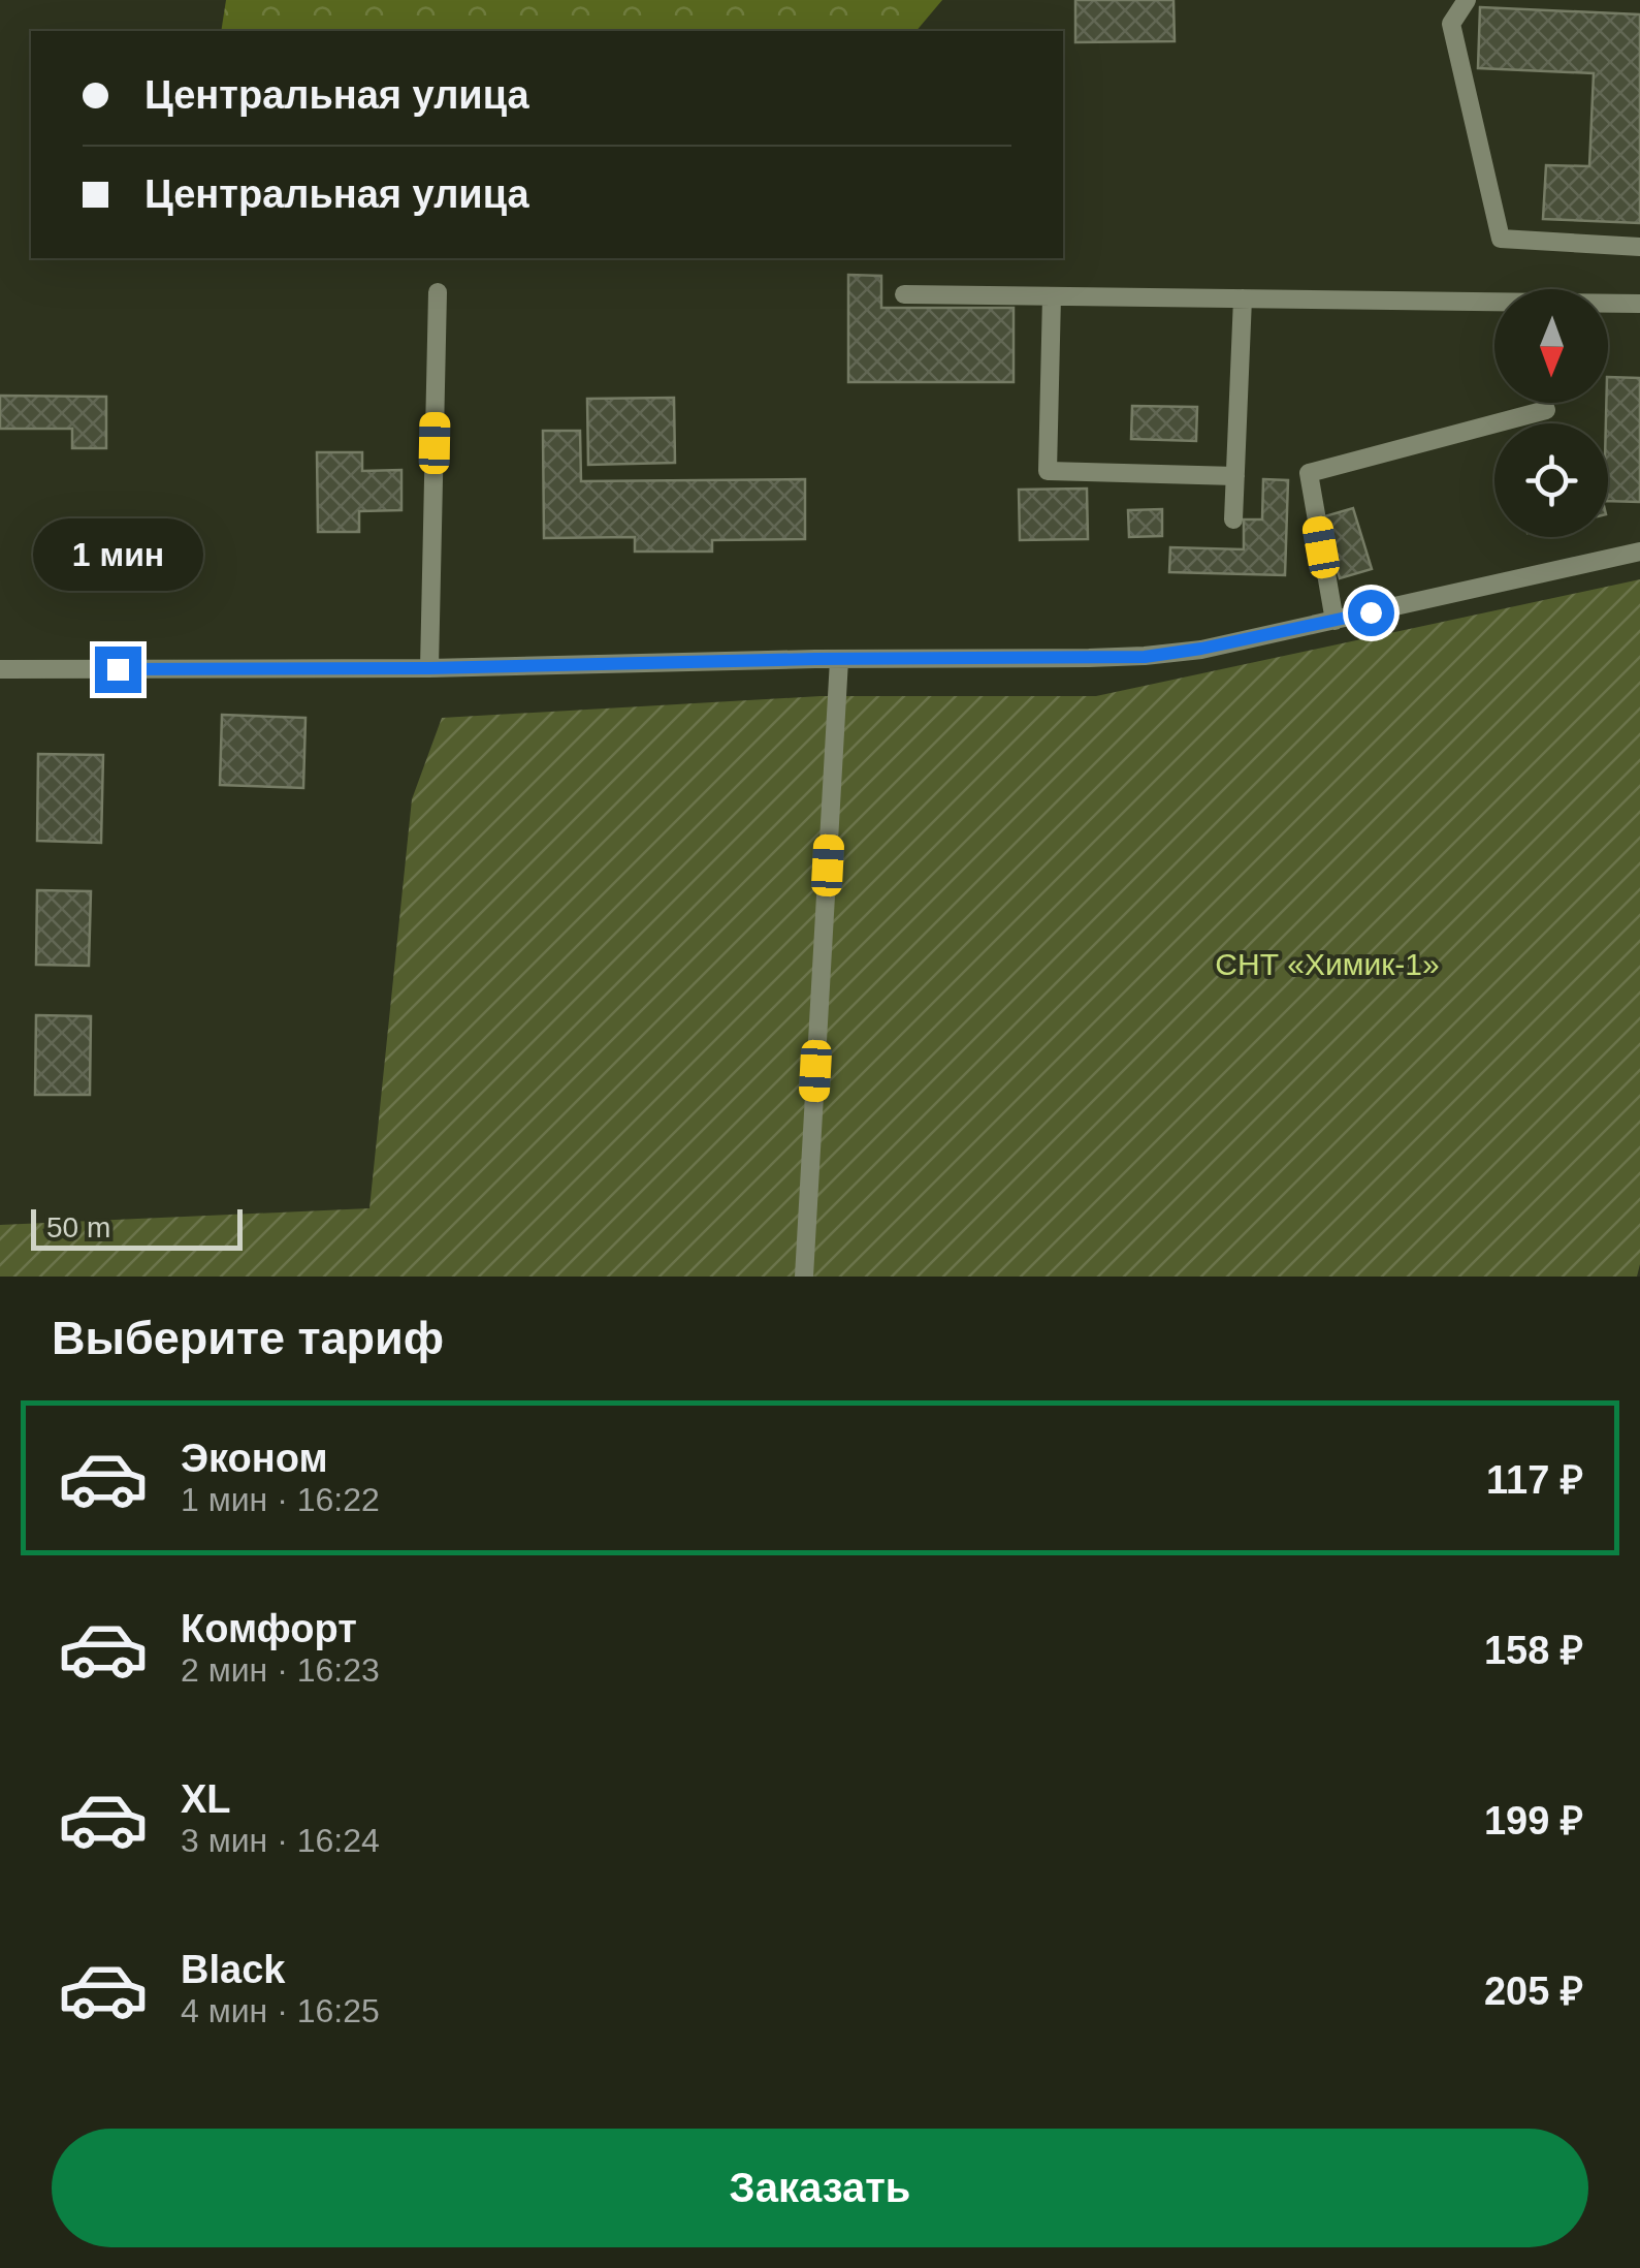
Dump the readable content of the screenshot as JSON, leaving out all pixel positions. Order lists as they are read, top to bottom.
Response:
{
  "parks": ["СНТ «Химик-1»"],
  "scale_bar": "50 m",
  "north": "bottom",
  "page": {
    "banner": ["Центральная улица", "Центральная улица"],
    "bubble": "1 мин",
    "scale": "50 m",
    "heading": "Выберите тариф",
    "list": [
      {
        "name": "Эконом",
        "note": "1 мин · 16:22",
        "value": "117 ₽"
      },
      {
        "name": "Комфорт",
        "note": "2 мин · 16:23",
        "value": "158 ₽"
      },
      {
        "name": "XL",
        "note": "3 мин · 16:24",
        "value": "199 ₽"
      },
      {
        "name": "Black",
        "note": "4 мин · 16:25",
        "value": "205 ₽"
      }
    ],
    "buttons": "Заказать"
  }
}
